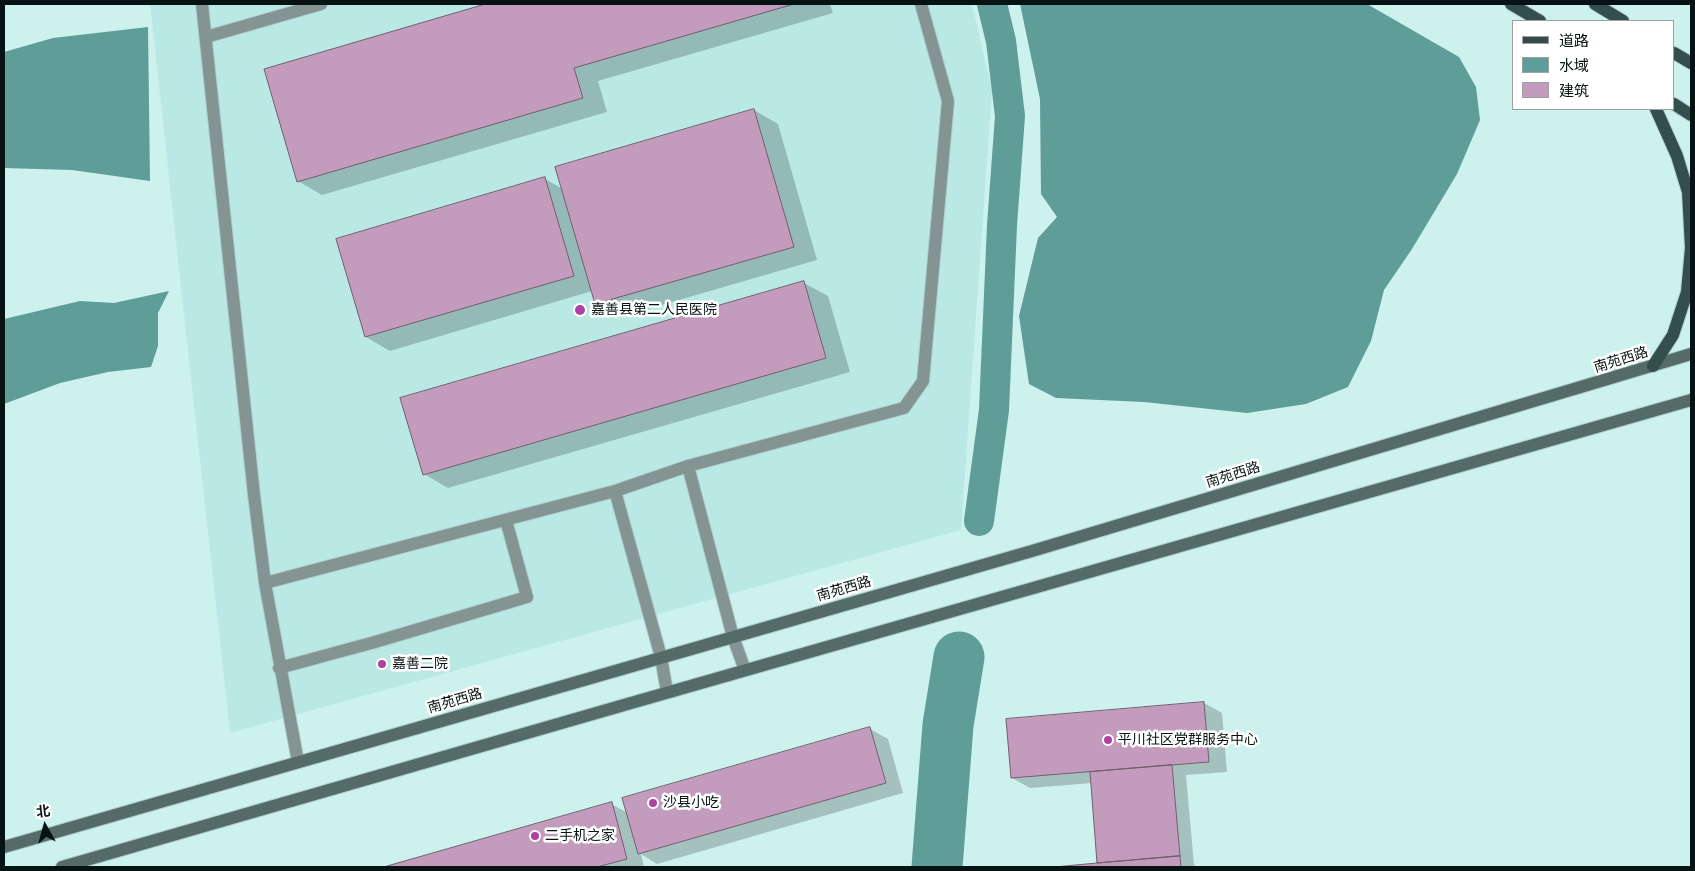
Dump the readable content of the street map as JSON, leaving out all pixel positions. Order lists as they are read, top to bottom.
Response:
{
  "streets": {
    "main road": ["南苑西路"]
  },
  "places": [
    "嘉善县第二人民医院",
    "嘉善二院",
    "平川社区党群服务中心",
    "沙县小吃",
    "二手机之家"
  ],
  "legend": ["道路", "水域", "建筑"],
  "north": "top"
}
